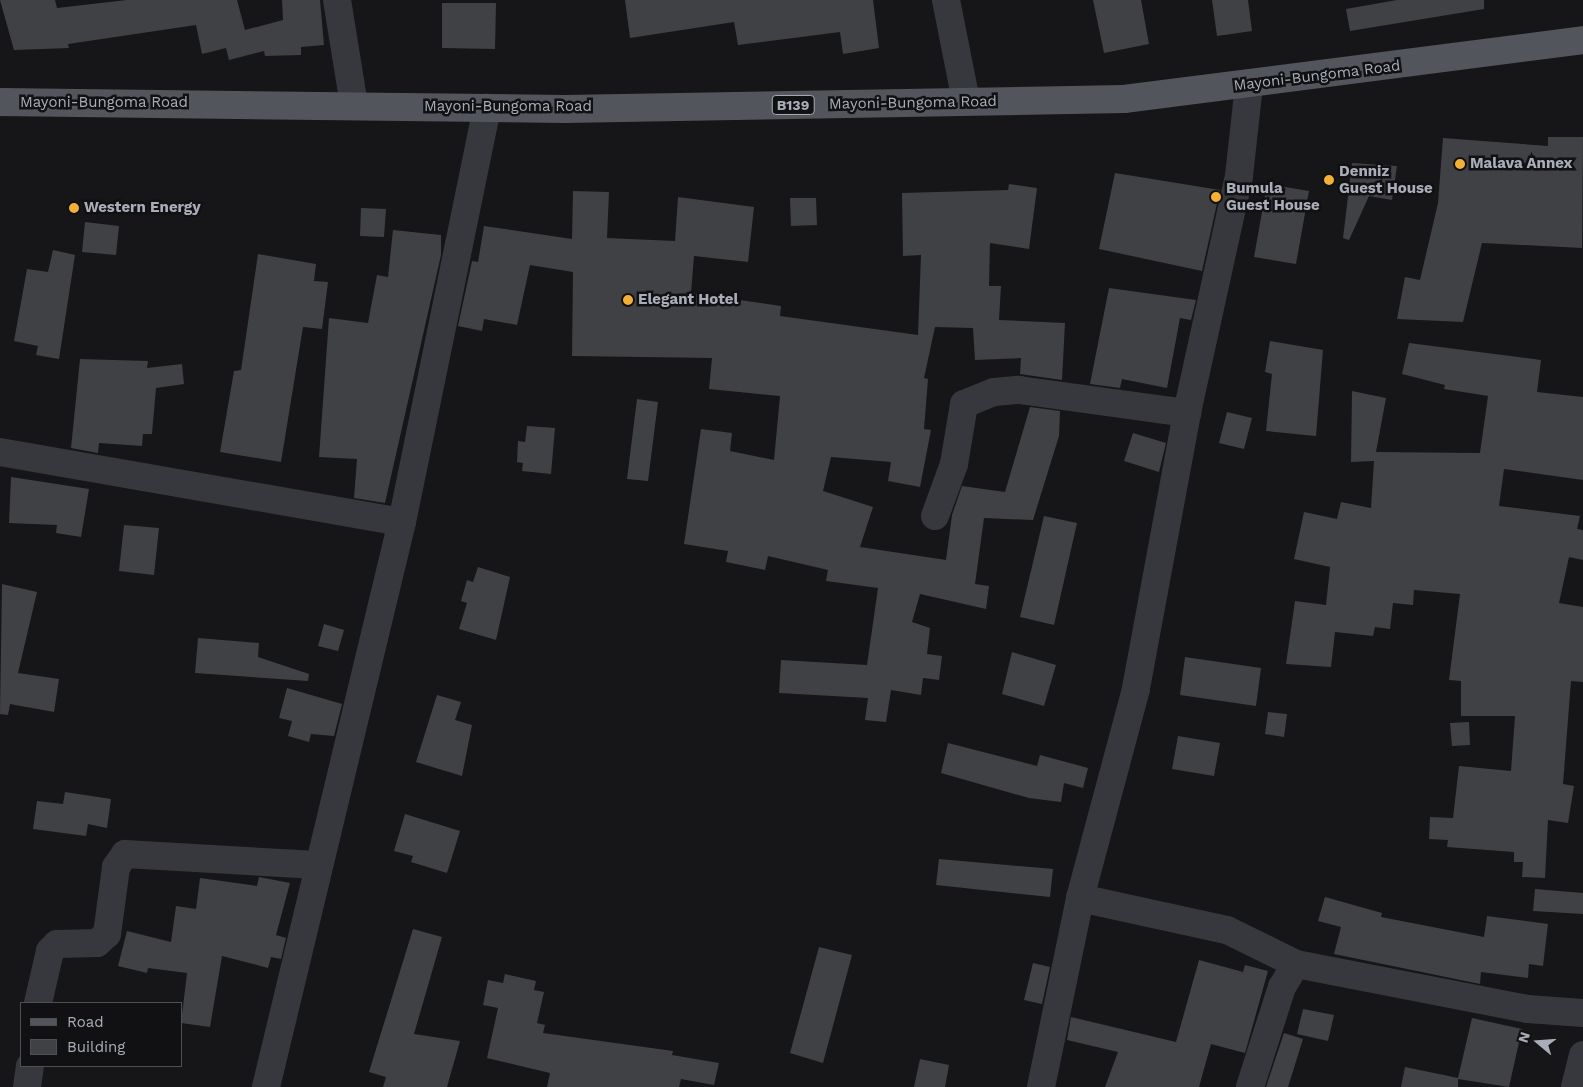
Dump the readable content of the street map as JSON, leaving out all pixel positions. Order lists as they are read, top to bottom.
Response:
{
  "streets": {
    "main road": ["Mayoni-Bungoma Road", "B139"]
  },
  "places": [
    "Malava Annex",
    "Denniz Guest House",
    "Bumula Guest House",
    "Western Energy",
    "Elegant Hotel"
  ],
  "legend": ["Road", "Building"],
  "north": "left"
}
